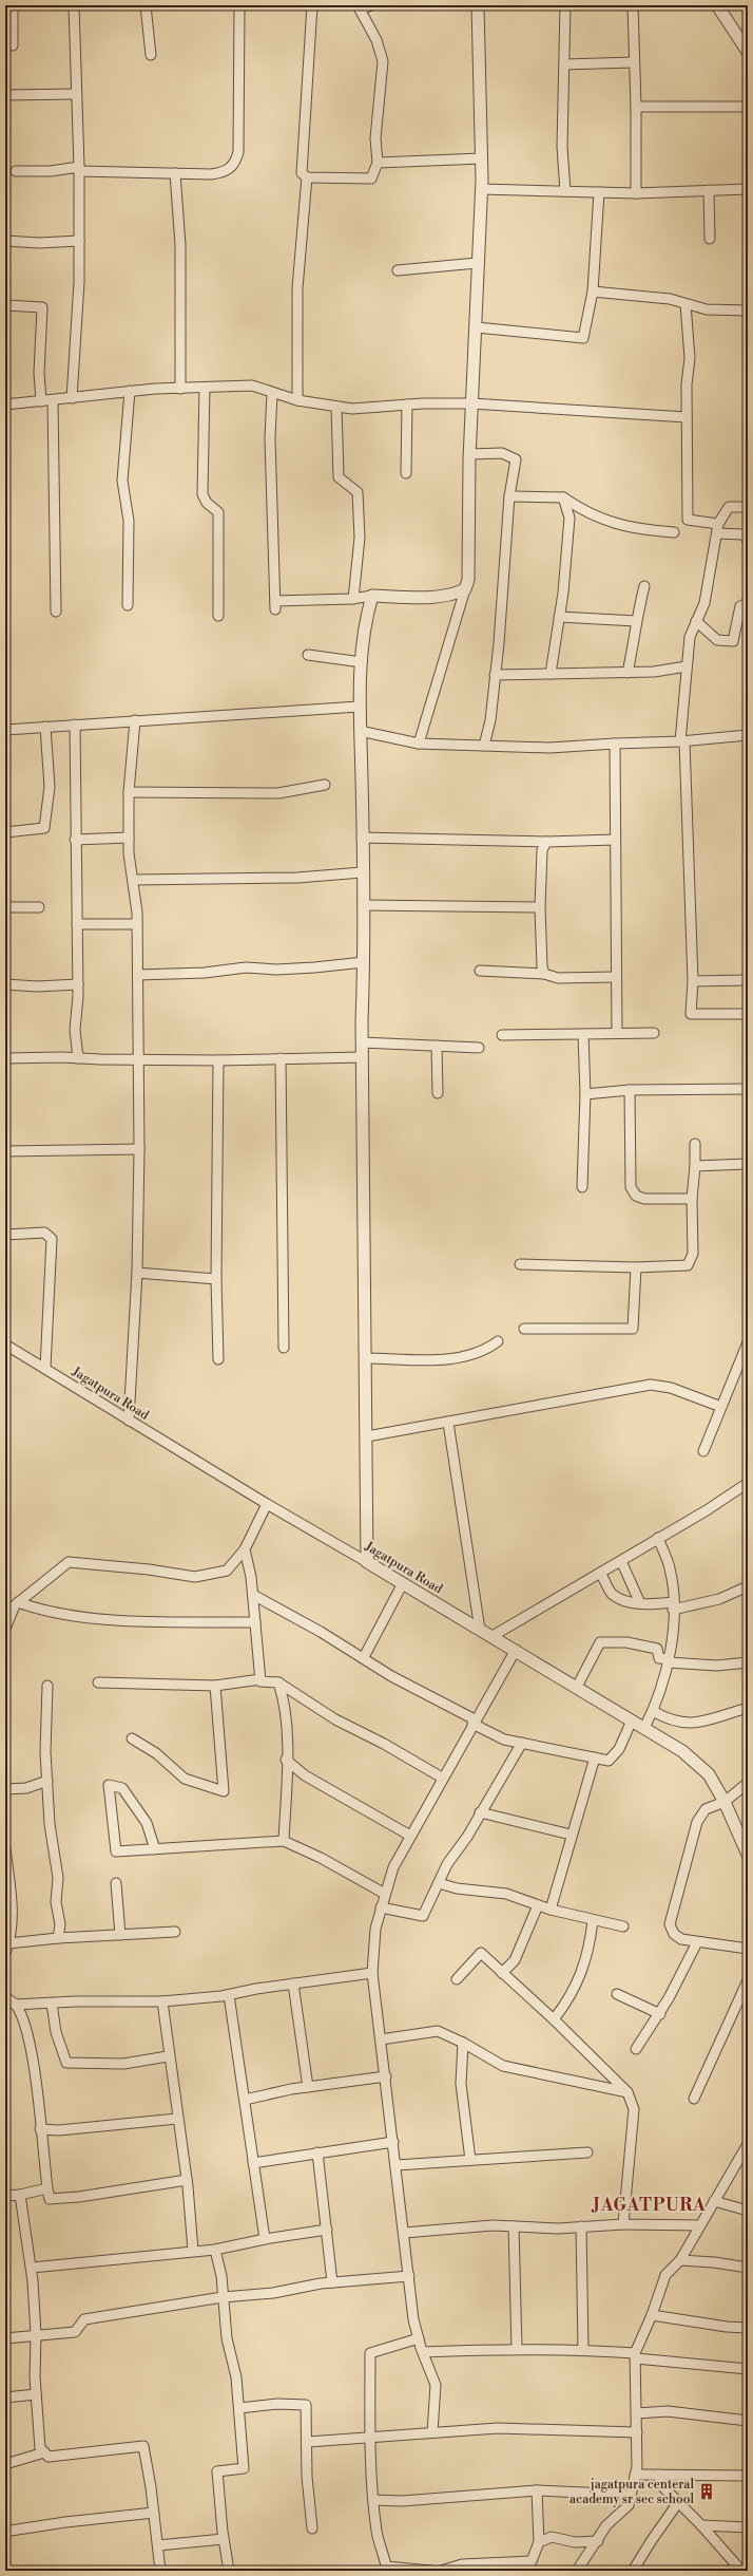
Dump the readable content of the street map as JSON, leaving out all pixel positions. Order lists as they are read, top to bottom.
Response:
{
  "streets": {
    "street": ["Jagatpura Road"]
  },
  "districts": ["JAGATPURA"],
  "places": {
    "building": ["jagatpura centeral academy sr sec school"]
  }
}
